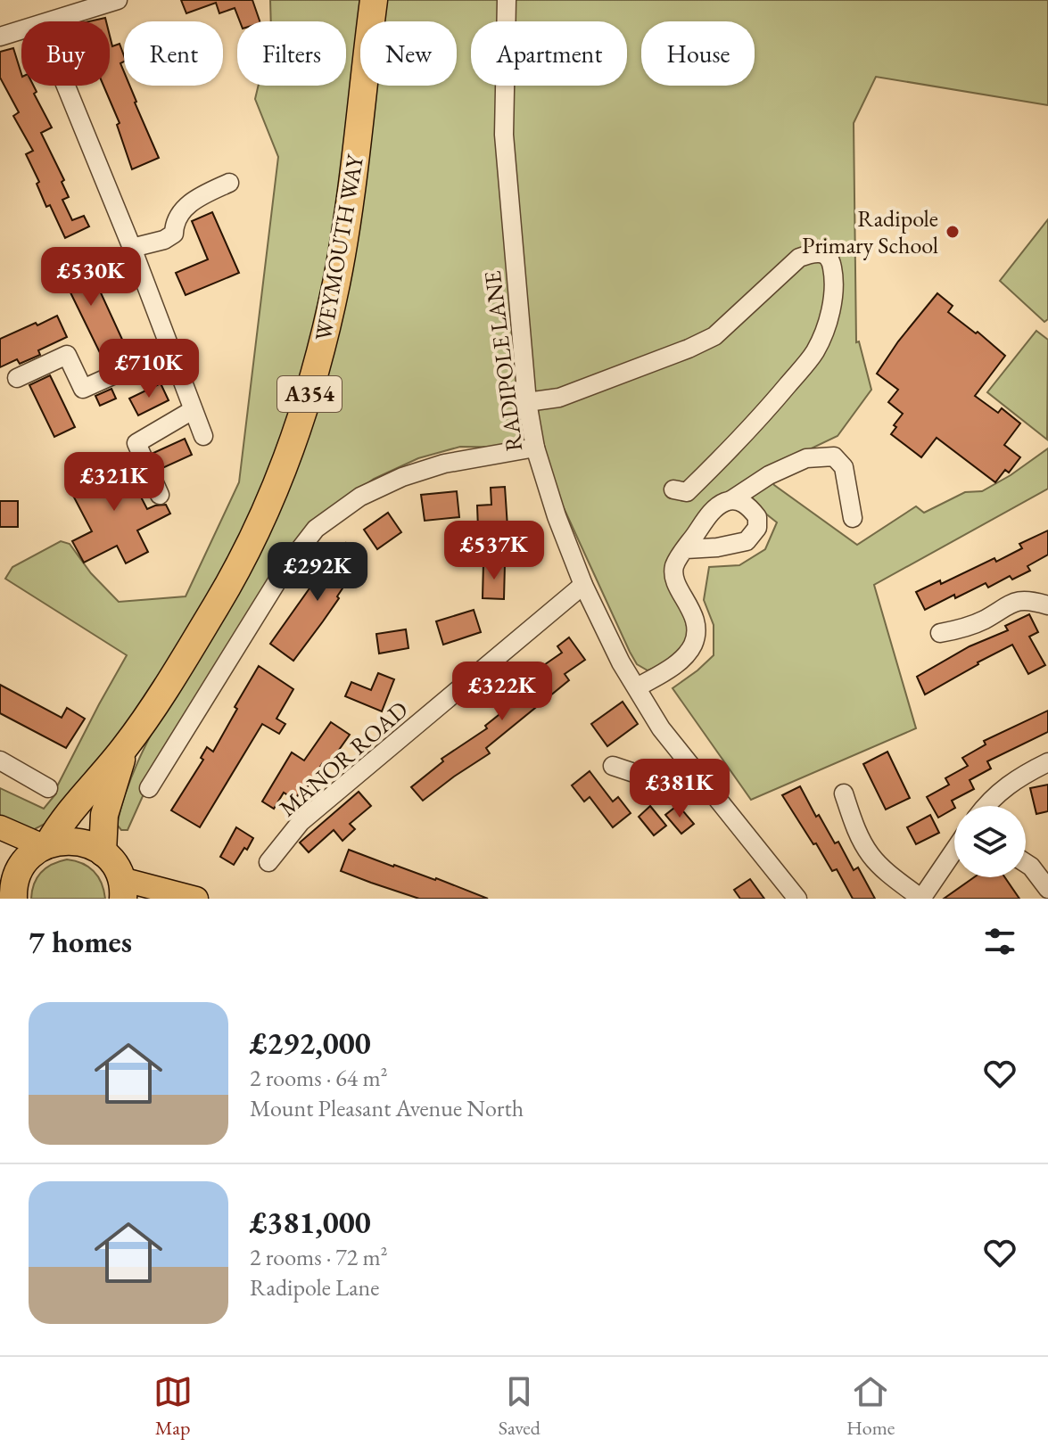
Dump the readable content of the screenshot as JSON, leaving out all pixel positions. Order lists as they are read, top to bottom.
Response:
{
  "streets": {
    "highway": ["WEYMOUTH WAY", "A354"],
    "street": ["RADIPOLE LANE", "MANOR ROAD"]
  },
  "crossings": [
    ["WEYMOUTH WAY", "A354"],
    ["RADIPOLE LANE", "MANOR ROAD"]
  ],
  "places": ["Radipole Primary School"],
  "page": {
    "chip": [
      "Buy",
      "Rent",
      "Filters",
      "New",
      "Apartment",
      "House"
    ],
    "price": [
      "£530K",
      "£710K",
      "£321K",
      "£537K",
      "£292K",
      "£322K",
      "£381K"
    ],
    "heading": "7 homes",
    "list": [
      {
        "name": "£292,000",
        "note": "2 rooms · 64 m² · Mount Pleasant Avenue North"
      },
      {
        "name": "£381,000",
        "note": "2 rooms · 72 m² · Radipole Lane"
      }
    ],
    "tabs": ["Map", "Saved", "Home"]
  }
}
